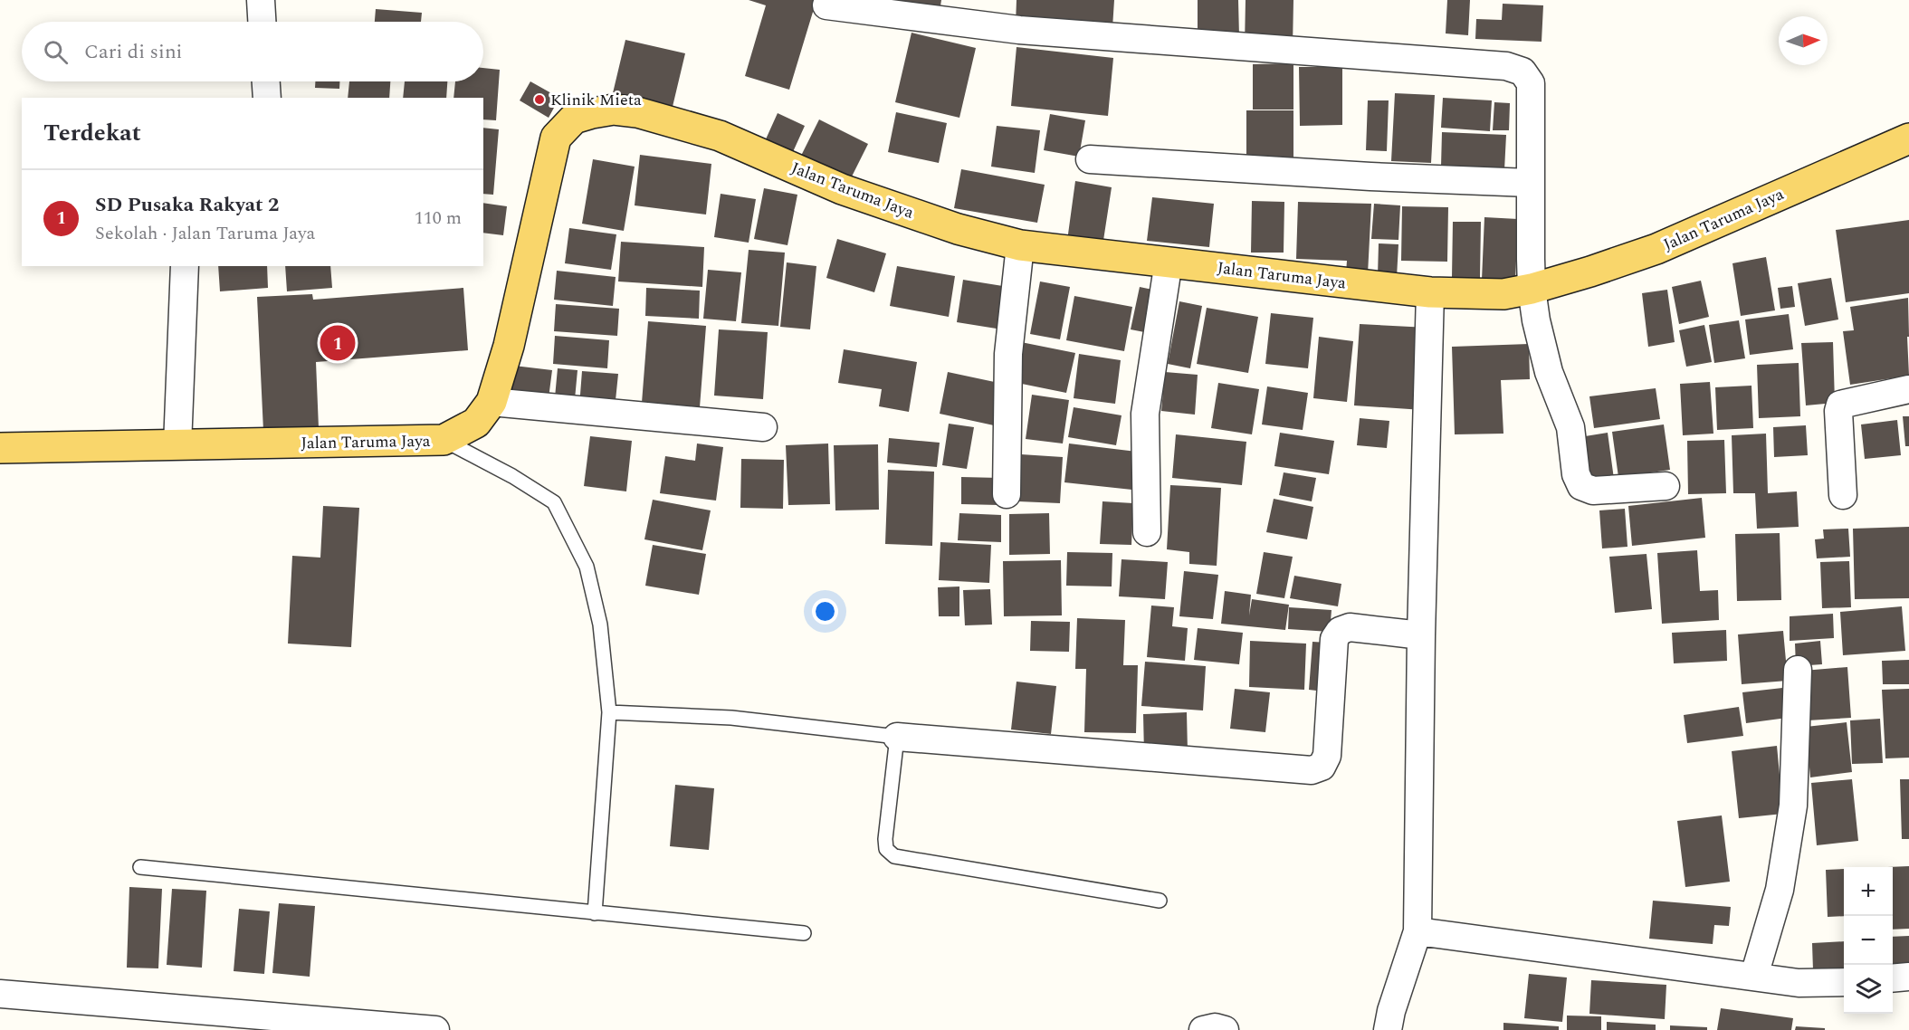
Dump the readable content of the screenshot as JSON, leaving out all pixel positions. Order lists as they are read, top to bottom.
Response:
{
  "streets": {
    "main road": ["Jalan Taruma Jaya"]
  },
  "places": ["Klinik Mieta"],
  "north": "right",
  "page": {
    "search": "Cari di sini",
    "heading": "Terdekat",
    "list": [
      {
        "mark": "1",
        "name": "SD Pusaka Rakyat 2",
        "note": "Sekolah · Jalan Taruma Jaya",
        "value": "110 m"
      }
    ],
    "pins": "1",
    "map_buttons": ["+", "−"]
  }
}
